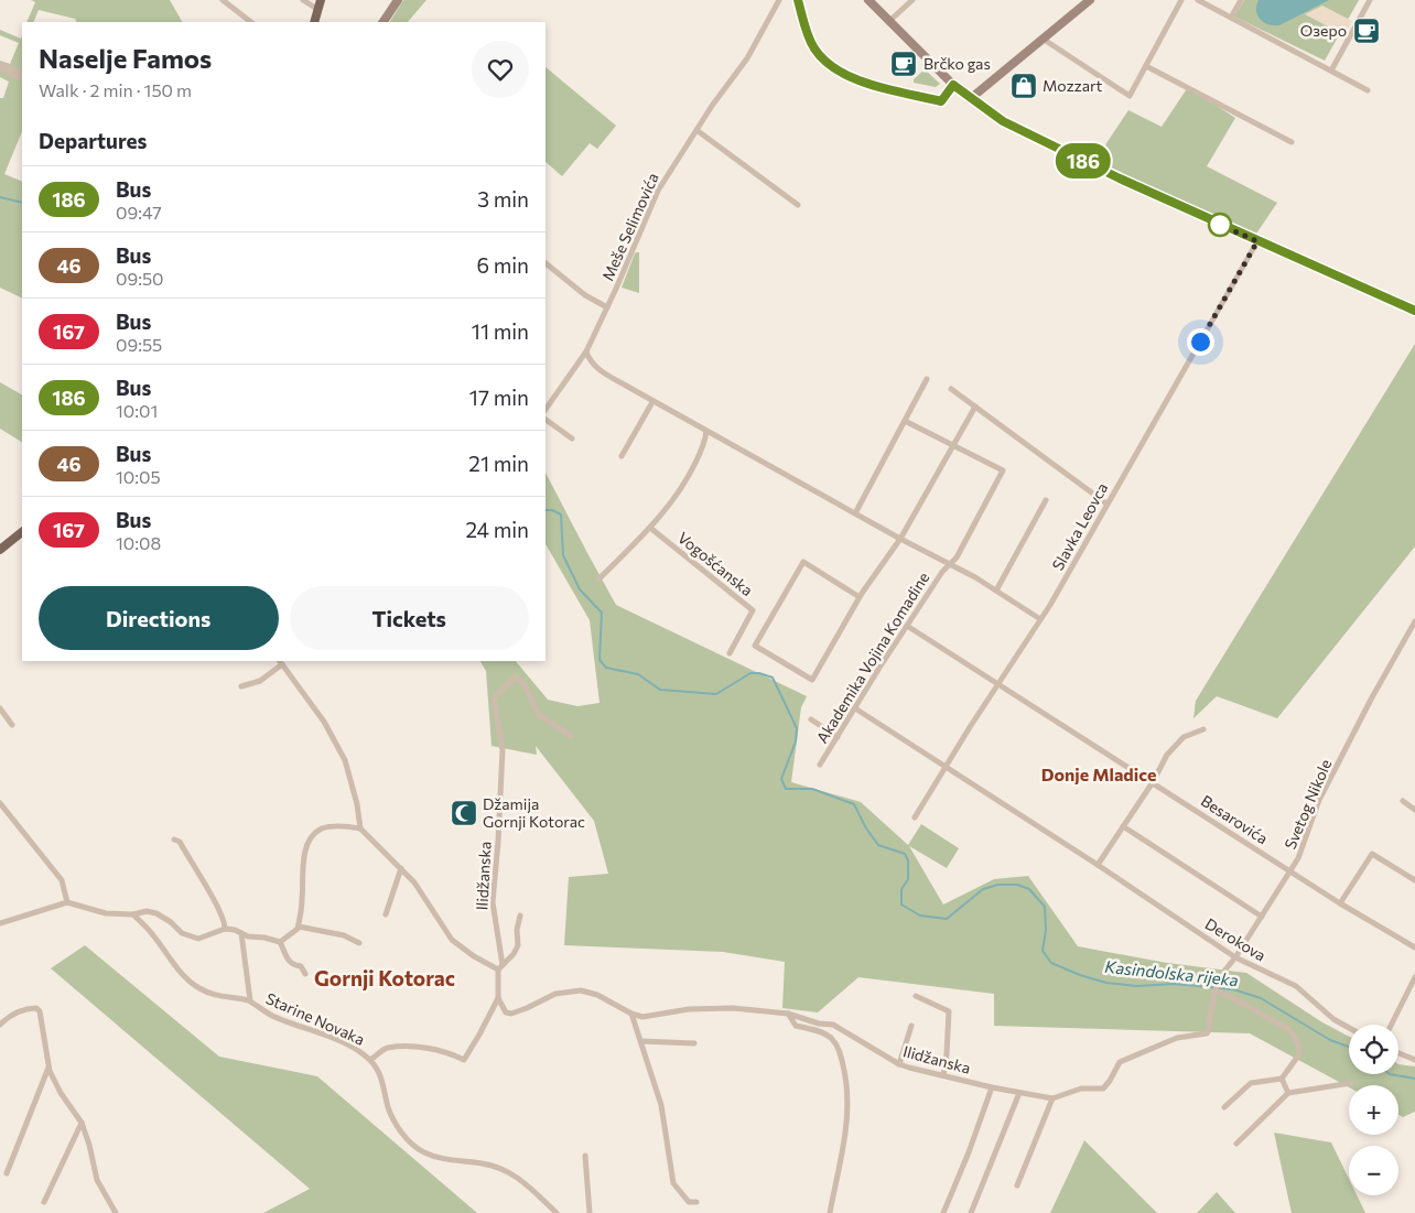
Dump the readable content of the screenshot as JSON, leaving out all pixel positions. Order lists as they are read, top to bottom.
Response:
{
  "streets": {
    "street": [
      "Meše Selimovića",
      "Slavka Leovca",
      "Vogošćanska",
      "Akademika Vojina Komadine",
      "Svetog Nikole",
      "Besarovića",
      "Ilidžanska",
      "Derokova",
      "Starine Novaka"
    ]
  },
  "crossings": [
    ["Slavka Leovca", "Akademika Vojina Komadine"],
    ["Slavka Leovca", "Besarovića"],
    ["Slavka Leovca", "Derokova"],
    ["Akademika Vojina Komadine", "Besarovića"],
    ["Akademika Vojina Komadine", "Derokova"],
    ["Svetog Nikole", "Besarovića"],
    ["Svetog Nikole", "Ilidžanska"],
    ["Svetog Nikole", "Derokova"],
    ["Ilidžanska", "Starine Novaka"]
  ],
  "districts": ["Donje Mladice", "Gornji Kotorac"],
  "water": ["Kasindolska rijeka"],
  "places": {
    "cafe": ["Озеро", "Brčko gas"],
    "shop": ["Mozzart"],
    "mosque": ["Džamija Gornji Kotorac"]
  },
  "lines": ["bus line 186"],
  "page": {
    "on_map": "186",
    "heading": [
      ["Naselje Famos", "Walk · 2 min · 150 m"],
      "Departures"
    ],
    "list": [
      {
        "mark": "186",
        "name": "Bus",
        "note": "09:47",
        "value": "3 min"
      },
      {
        "mark": "46",
        "name": "Bus",
        "note": "09:50",
        "value": "6 min"
      },
      {
        "mark": "167",
        "name": "Bus",
        "note": "09:55",
        "value": "11 min"
      },
      {
        "mark": "186",
        "name": "Bus",
        "note": "10:01",
        "value": "17 min"
      },
      {
        "mark": "46",
        "name": "Bus",
        "note": "10:05",
        "value": "21 min"
      },
      {
        "mark": "167",
        "name": "Bus",
        "note": "10:08",
        "value": "24 min"
      }
    ],
    "buttons": ["Directions", "Tickets"],
    "map_buttons": ["+", "−"]
  }
}
